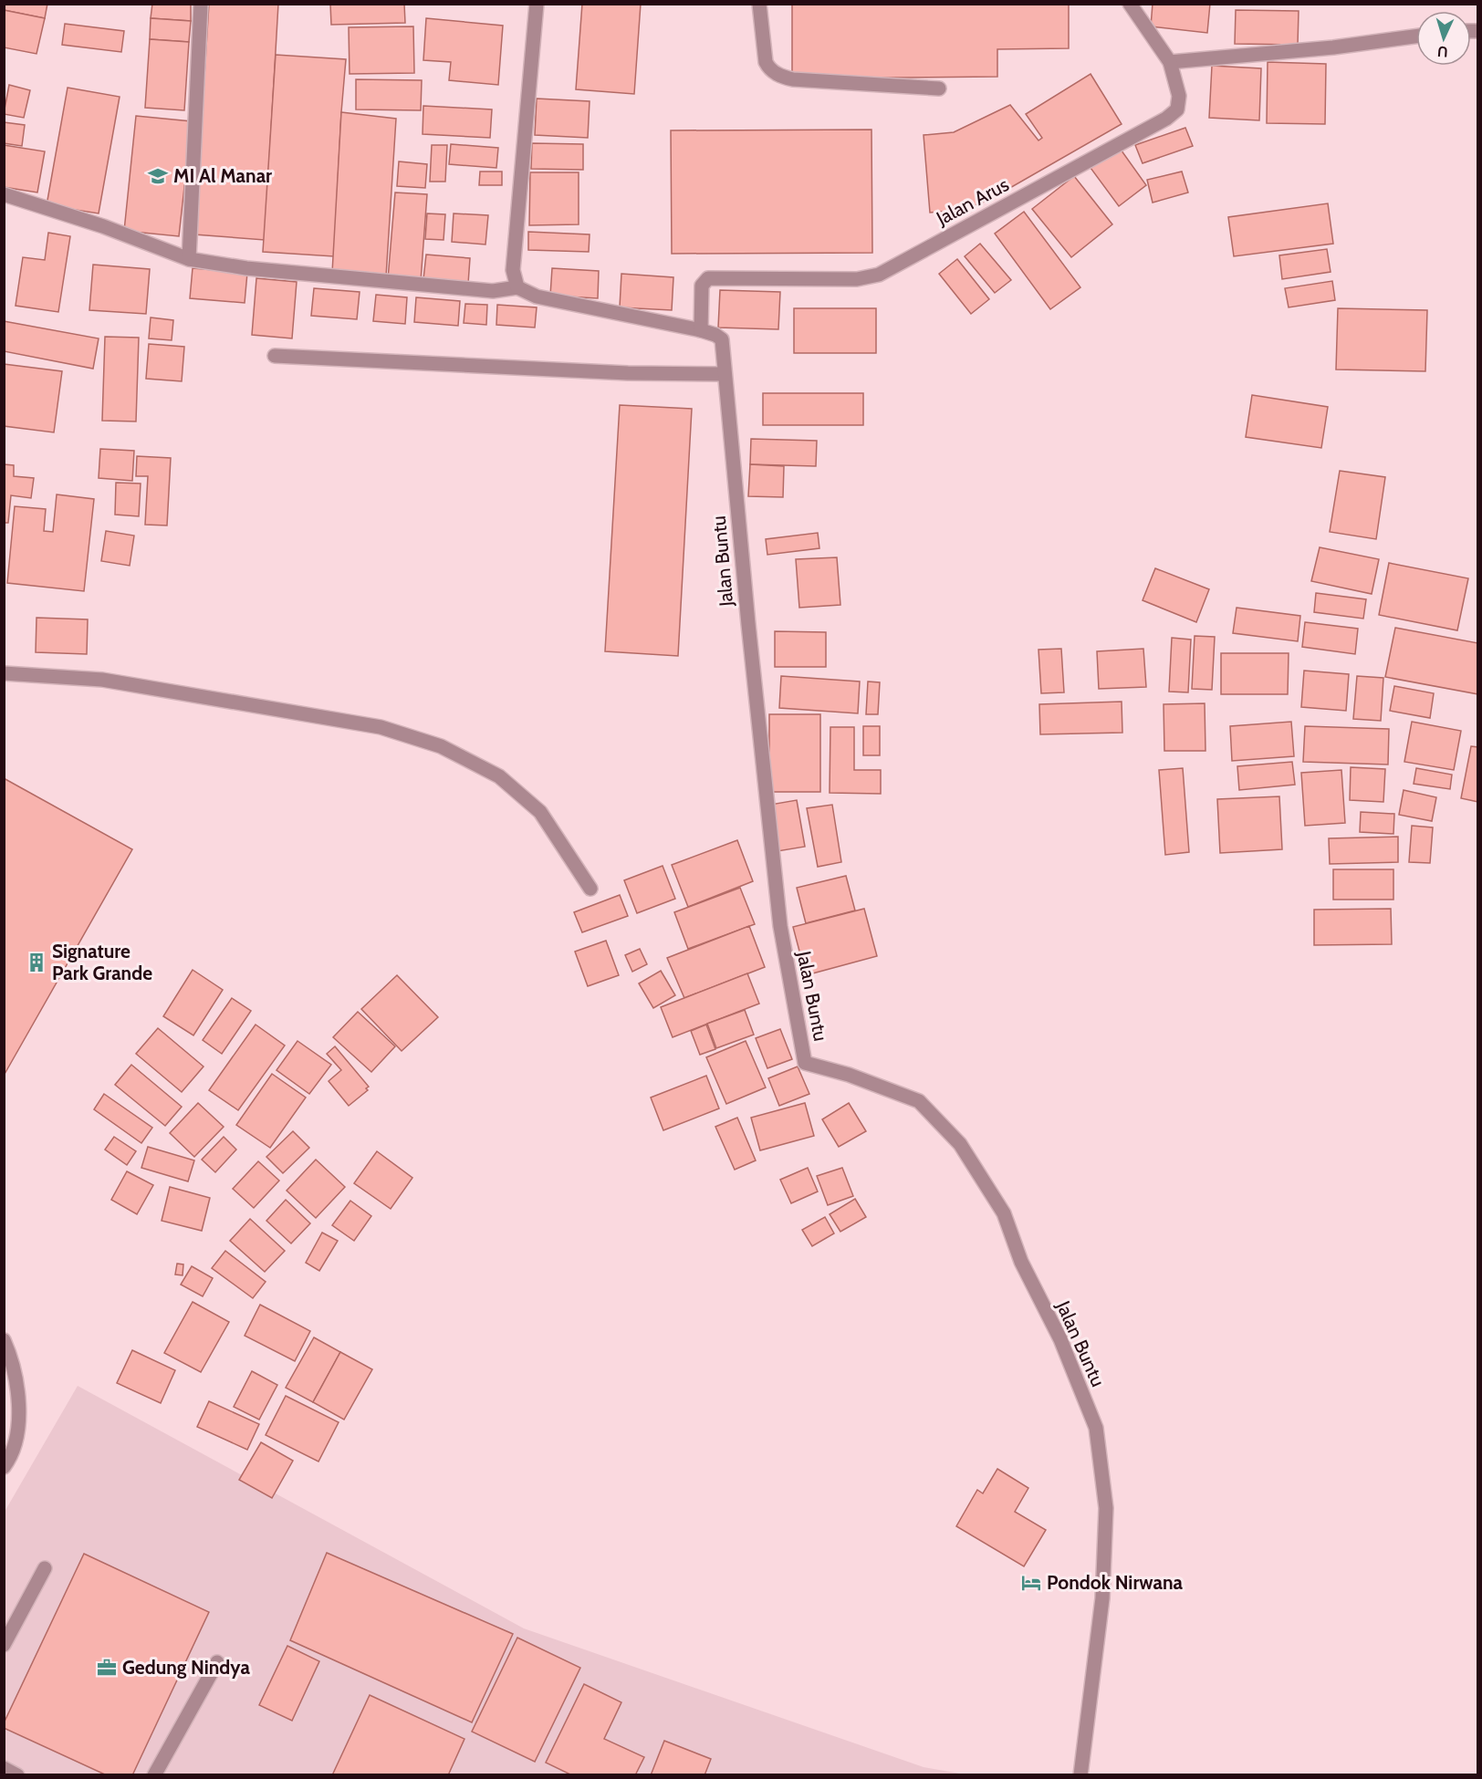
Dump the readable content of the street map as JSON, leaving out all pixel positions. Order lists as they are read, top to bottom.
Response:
{
  "streets": {
    "street": ["Jalan Arus", "Jalan Buntu"]
  },
  "crossings": [
    ["Jalan Arus", "Jalan Buntu"]
  ],
  "places": {
    "school or university": ["MI Al Manar"],
    "building": ["Signature Park Grande"],
    "hotel": ["Pondok Nirwana"],
    "office": ["Gedung Nindya"]
  },
  "north": "bottom"
}
